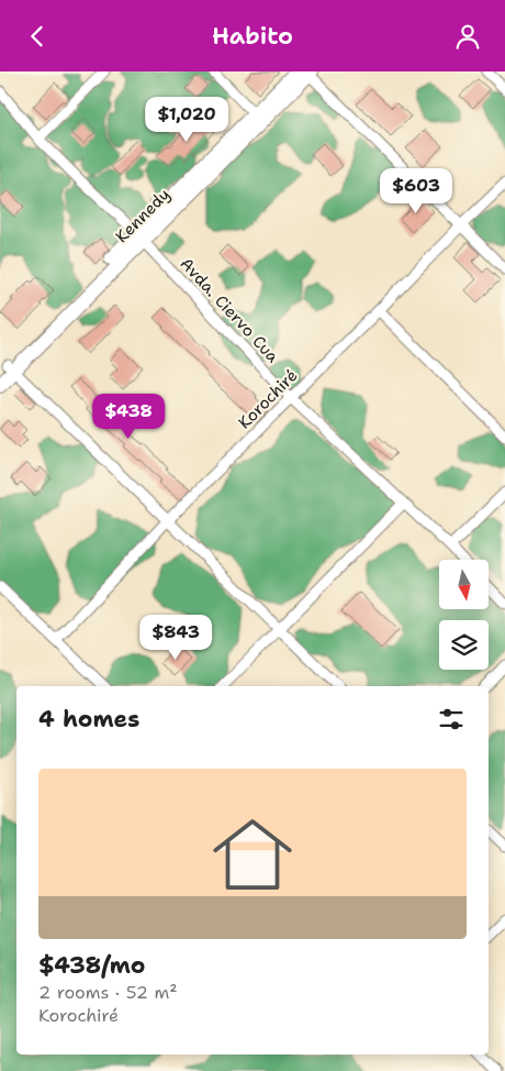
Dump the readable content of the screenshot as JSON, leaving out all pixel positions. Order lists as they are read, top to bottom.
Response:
{
  "streets": {
    "main road": ["Kennedy"],
    "street": ["Avda. Ciervo Cua", "Korochiré"]
  },
  "crossings": [
    ["Kennedy", "Avda. Ciervo Cua"],
    ["Avda. Ciervo Cua", "Korochiré"]
  ],
  "north": "bottom",
  "page": {
    "header": "Habito",
    "price": [
      "$1,020",
      "$603",
      "$438",
      "$843"
    ],
    "heading": "4 homes",
    "list": [
      {
        "name": "$438/mo",
        "note": "2 rooms · 52 m² · Korochiré"
      }
    ]
  }
}
